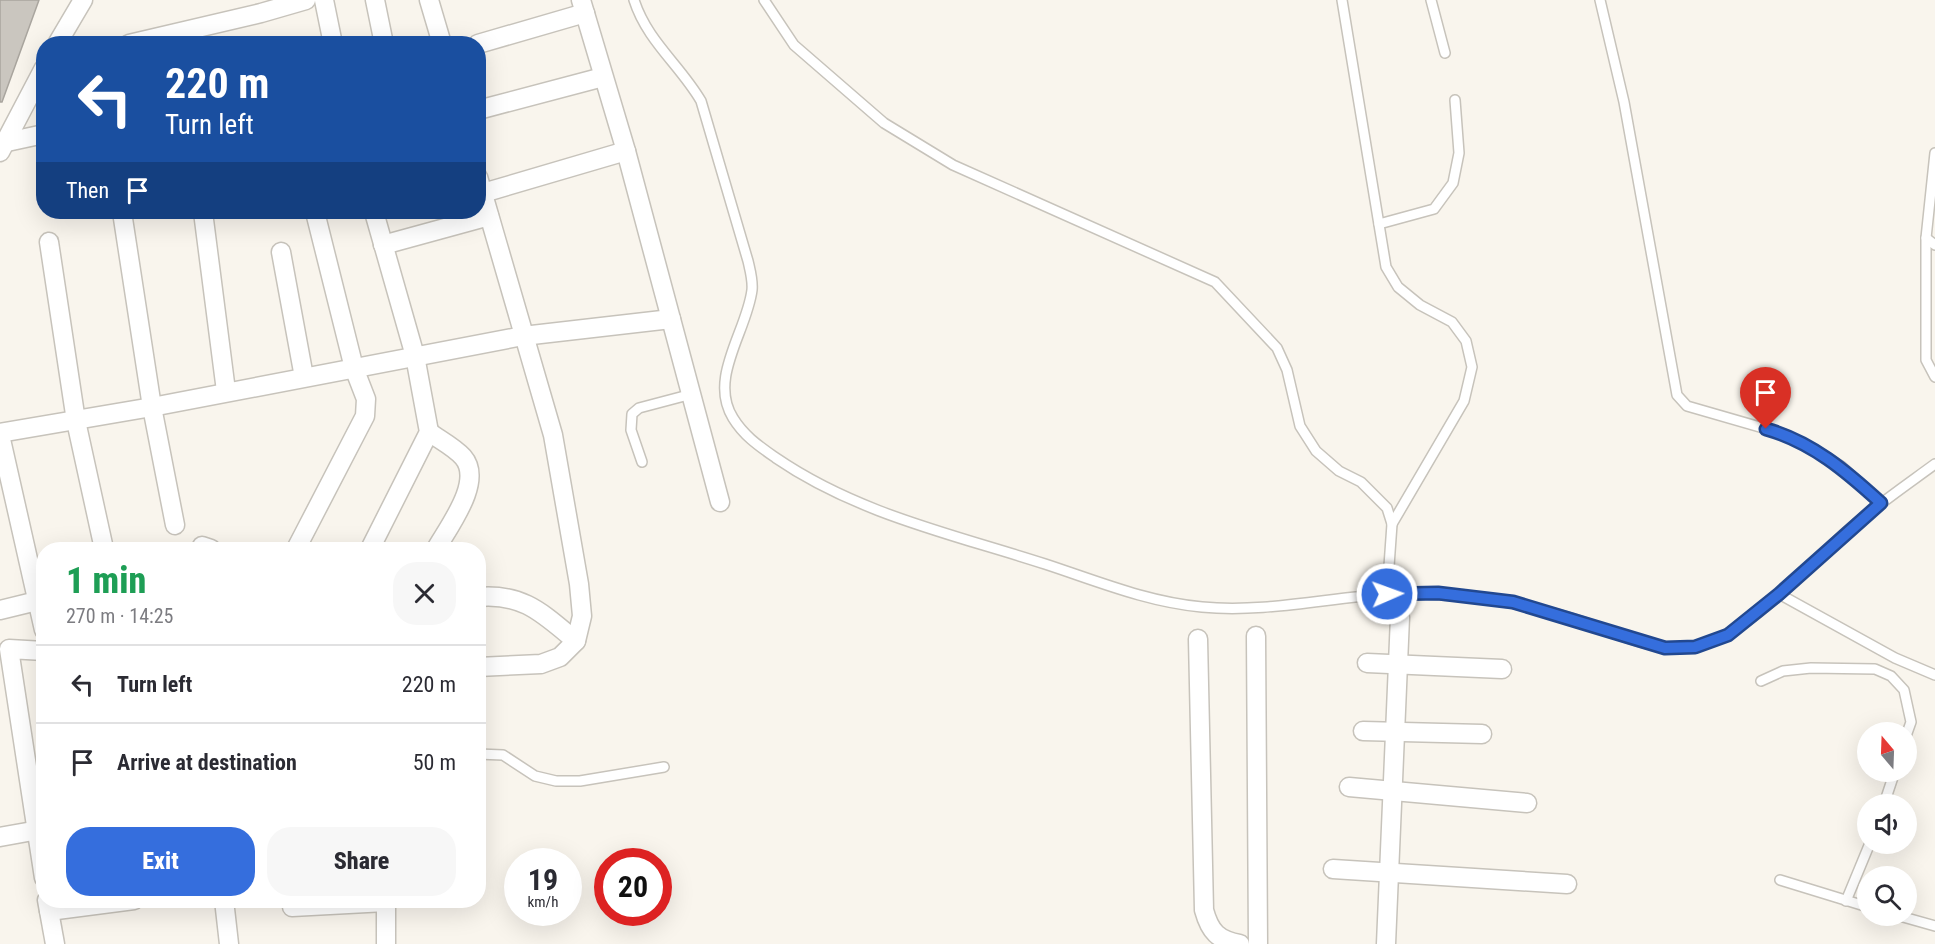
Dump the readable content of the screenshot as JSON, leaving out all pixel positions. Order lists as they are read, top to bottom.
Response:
{
  "north": "top",
  "page": {
    "turn": ["220 m", "Turn left"],
    "then": "Then",
    "heading": ["1 min", "270 m · 14:25"],
    "list": [
      {
        "name": "Turn left",
        "value": "220 m"
      },
      {
        "name": "Arrive at destination",
        "value": "50 m"
      }
    ],
    "buttons": ["Exit", "Share"],
    "speed": "19 km/h",
    "limit": "20"
  }
}
